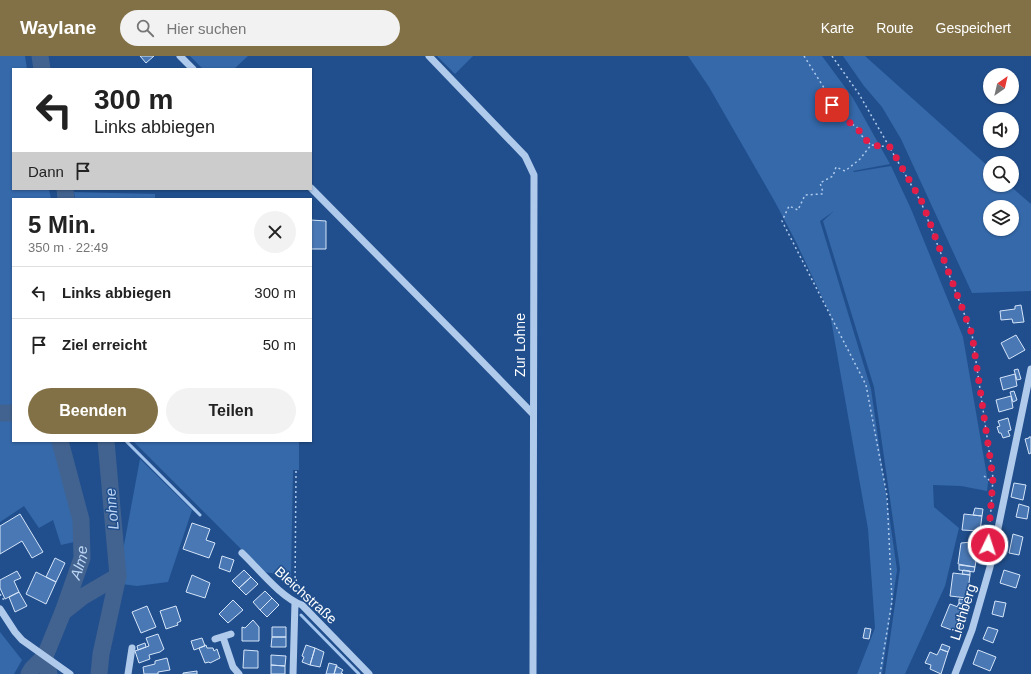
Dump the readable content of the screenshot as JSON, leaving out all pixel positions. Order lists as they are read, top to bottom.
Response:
{
  "streets": {
    "street": ["Zur Lohne", "Bleichstraße", "Liethberg"]
  },
  "water": ["Lohne", "Alme"],
  "north": "top right",
  "page": {
    "header": "Waylane",
    "search": "Hier suchen",
    "nav": ["Karte", "Route", "Gespeichert"],
    "turn": ["300 m", "Links abbiegen"],
    "then": "Dann",
    "heading": ["5 Min.", "350 m · 22:49"],
    "list": [
      {
        "name": "Links abbiegen",
        "value": "300 m"
      },
      {
        "name": "Ziel erreicht",
        "value": "50 m"
      }
    ],
    "buttons": ["Beenden", "Teilen"]
  }
}
